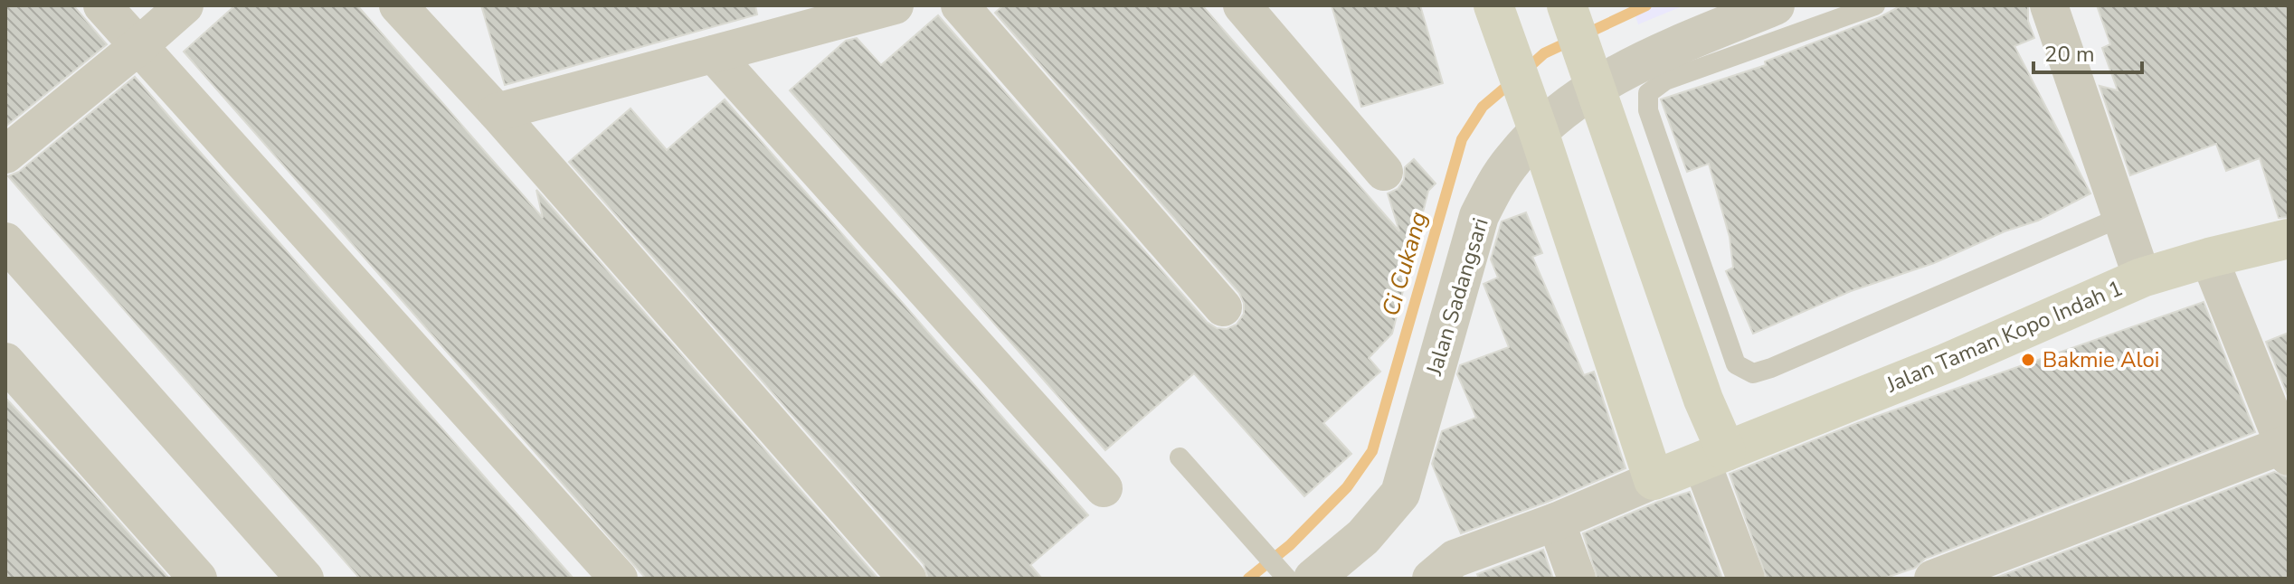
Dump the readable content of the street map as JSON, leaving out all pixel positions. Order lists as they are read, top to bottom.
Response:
{
  "streets": {
    "main road": ["Jalan Taman Kopo Indah 1"],
    "street": ["Jalan Sadangsari"]
  },
  "water": ["Ci Cukang"],
  "places": ["Bakmie Aloi"],
  "scale_bar": "20 m"
}
